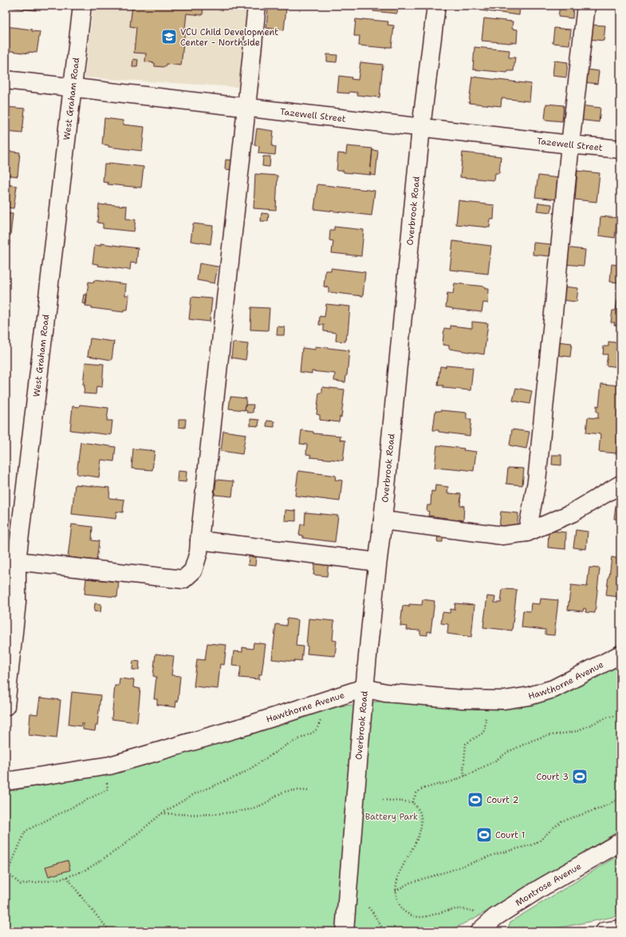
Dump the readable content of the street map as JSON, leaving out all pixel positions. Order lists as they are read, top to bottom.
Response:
{
  "streets": {
    "street": [
      "West Graham Road",
      "Tazewell Street",
      "Overbrook Road",
      "Hawthorne Avenue",
      "Montrose Avenue"
    ]
  },
  "crossings": [
    ["West Graham Road", "Tazewell Street"],
    ["Tazewell Street", "Overbrook Road"],
    ["Overbrook Road", "Hawthorne Avenue"]
  ],
  "parks": ["Battery Park"],
  "places": {
    "school or university": ["VCU Child Development Center - Northside"],
    "sports": ["Court 3", "Court 2", "Court 1"]
  }
}
